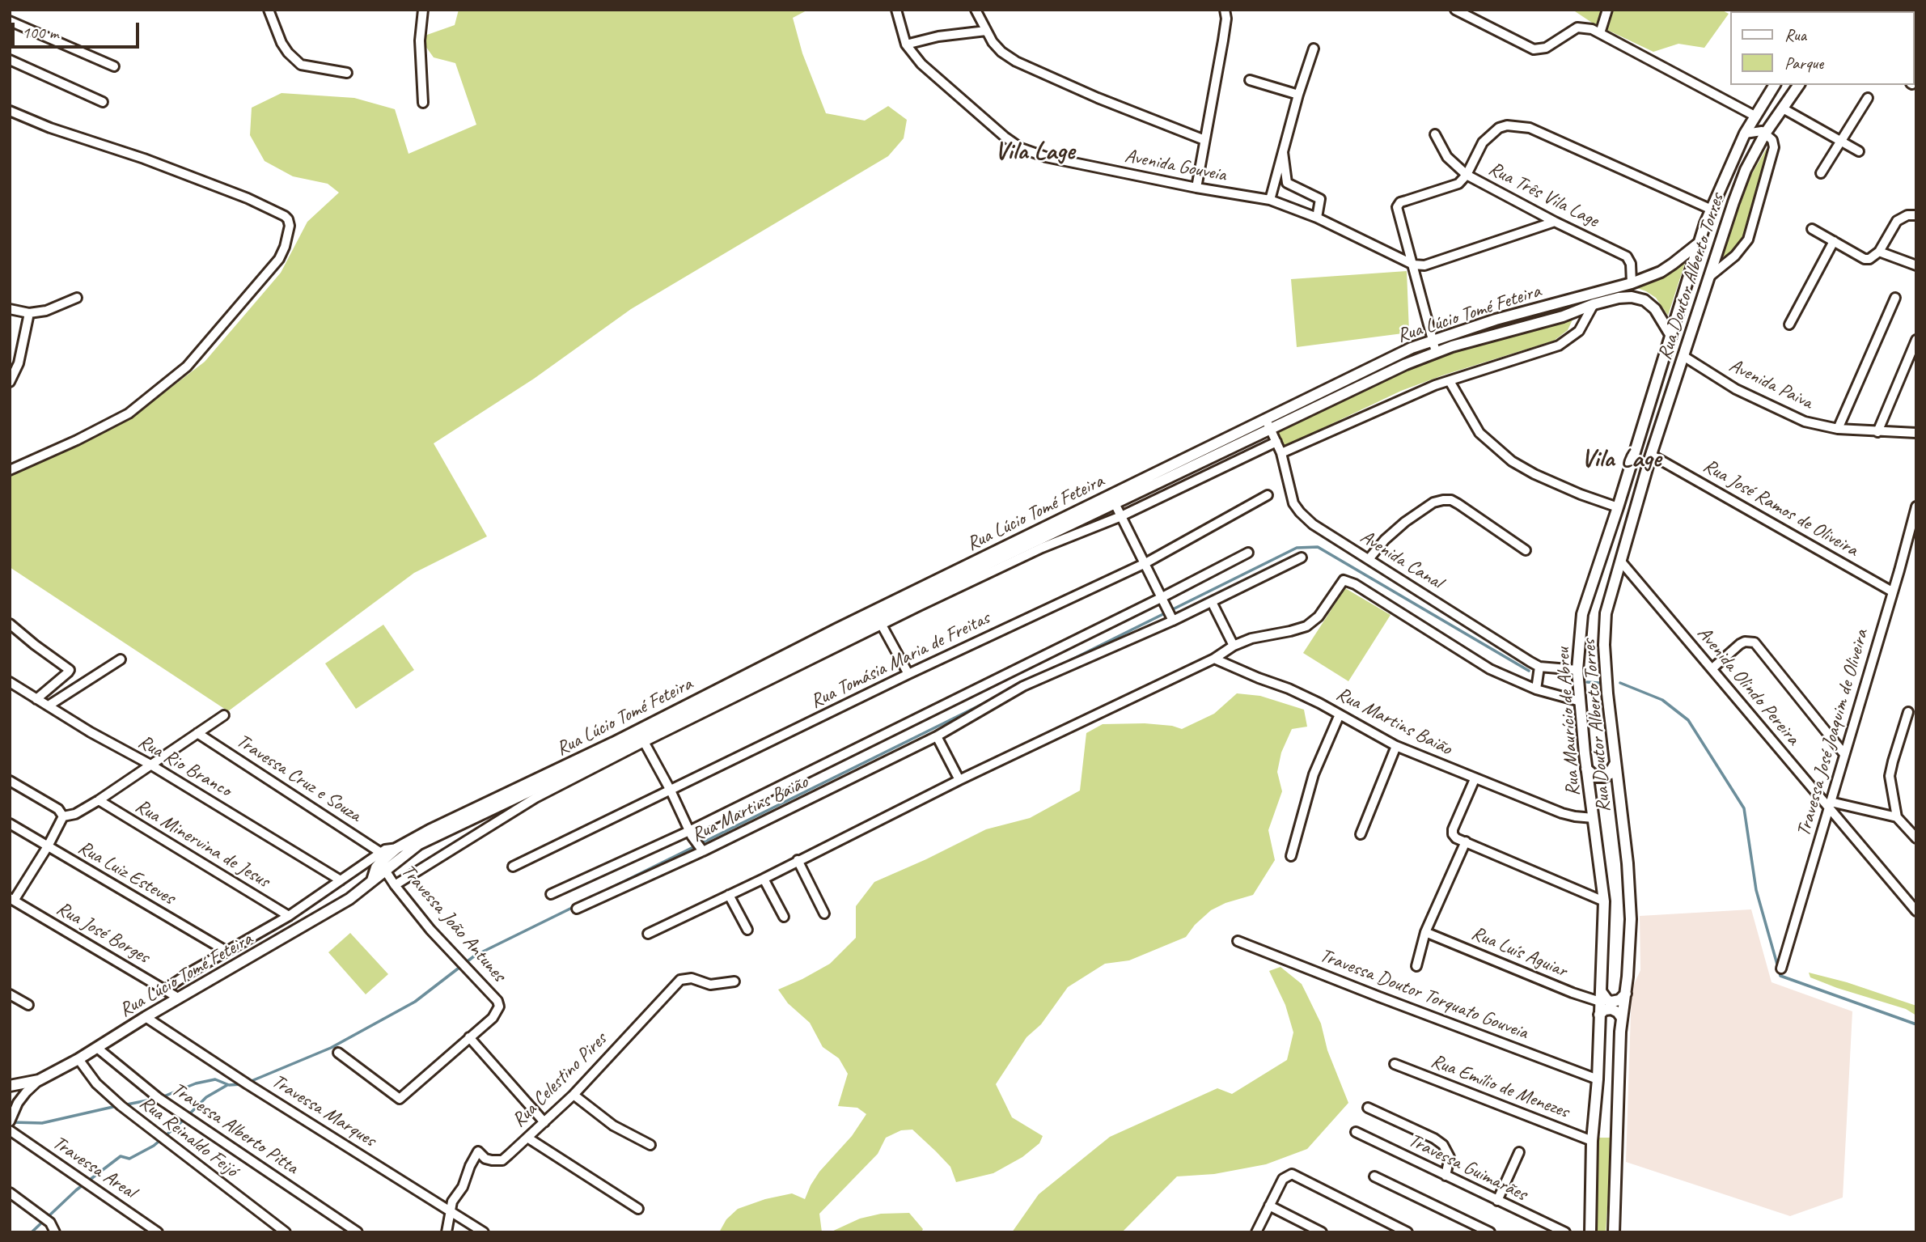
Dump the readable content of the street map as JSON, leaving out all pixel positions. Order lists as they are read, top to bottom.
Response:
{
  "streets": {
    "main road": ["Rua Doutor Alberto Torres", "Rua Lúcio Tomé Feteira", "Rua Maurício de Abreu"],
    "street": [
      "Avenida Gouveia",
      "Rua Três Vila Lage",
      "Avenida Paiva",
      "Rua José Ramos de Oliveira",
      "Avenida Canal",
      "Rua Tomásia Maria de Freitas",
      "Avenida Olindo Pereira",
      "Rua Martins Baião",
      "Travessa José Joaquim de Oliveira",
      "Rua Rio Branco",
      "Travessa Cruz e Souza",
      "Rua Minervina de Jesus",
      "Rua Luiz Esteves",
      "Travessa João Antunes",
      "Rua José Borges",
      "Rua Luís Aguiar",
      "Travessa Doutor Torquato Gouveia",
      "Rua Celestino Pires",
      "Rua Emílio de Menezes",
      "Travessa Marques",
      "Travessa Alberto Pitta",
      "Rua Reinaldo Feijó",
      "Travessa Areal",
      "Travessa Guimarães"
    ]
  },
  "crossings": [
    ["Rua Três Vila Lage", "Rua Lúcio Tomé Feteira"],
    ["Rua Doutor Alberto Torres", "Avenida Paiva"],
    ["Rua Doutor Alberto Torres", "Rua José Ramos de Oliveira"],
    ["Rua Doutor Alberto Torres", "Avenida Olindo Pereira"],
    ["Rua Lúcio Tomé Feteira", "Avenida Canal"],
    ["Rua Lúcio Tomé Feteira", "Rua Maurício de Abreu"],
    ["Rua Lúcio Tomé Feteira", "Rua Rio Branco"],
    ["Rua Lúcio Tomé Feteira", "Travessa Cruz e Souza"],
    ["Rua Lúcio Tomé Feteira", "Rua Minervina de Jesus"],
    ["Rua Lúcio Tomé Feteira", "Rua Luiz Esteves"],
    ["Rua Lúcio Tomé Feteira", "Travessa João Antunes"],
    ["Rua Lúcio Tomé Feteira", "Rua José Borges"],
    ["Rua Lúcio Tomé Feteira", "Travessa Marques"],
    ["Rua Lúcio Tomé Feteira", "Travessa Alberto Pitta"],
    ["Rua Lúcio Tomé Feteira", "Rua Reinaldo Feijó"],
    ["Rua José Ramos de Oliveira", "Travessa José Joaquim de Oliveira"],
    ["Avenida Canal", "Rua Maurício de Abreu"],
    ["Avenida Olindo Pereira", "Travessa José Joaquim de Oliveira"],
    ["Rua Martins Baião", "Rua Maurício de Abreu"],
    ["Rua Maurício de Abreu", "Rua Luís Aguiar"],
    ["Rua Maurício de Abreu", "Travessa Doutor Torquato Gouveia"],
    ["Rua Maurício de Abreu", "Rua Emílio de Menezes"],
    ["Travessa Cruz e Souza", "Travessa João Antunes"],
    ["Rua Celestino Pires", "Travessa Marques"]
  ],
  "districts": ["Vila Lage", "Vila Lage"],
  "legend": ["Rua", "Parque"],
  "scale_bar": "100 m"
}
